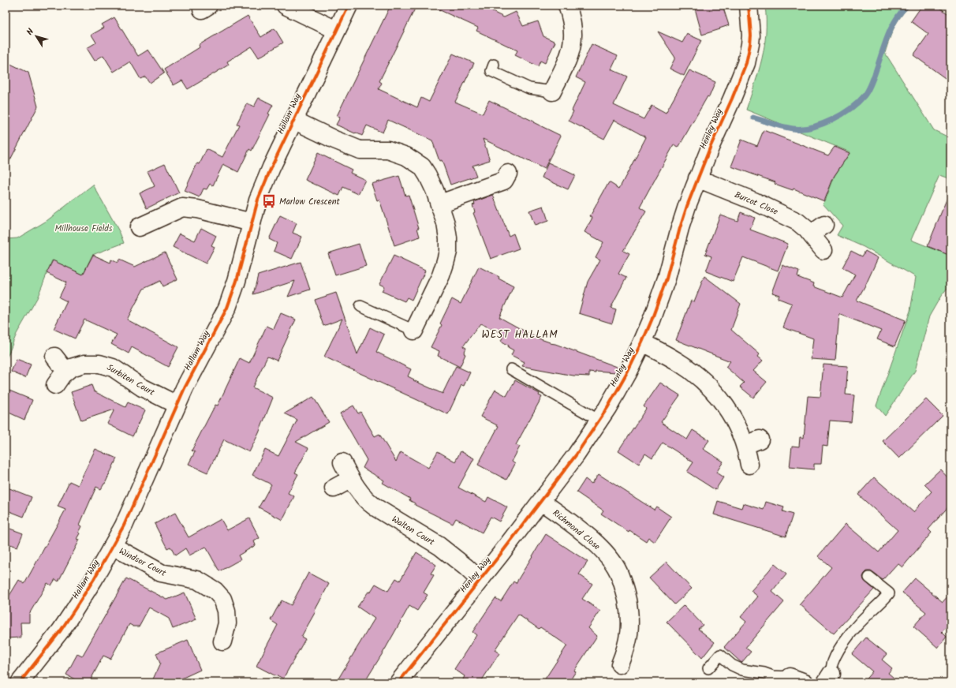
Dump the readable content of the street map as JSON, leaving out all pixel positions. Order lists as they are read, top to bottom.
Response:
{
  "streets": {
    "street": [
      "Hallam Way",
      "Henley Way",
      "Burcot Close",
      "Surbiton Court",
      "Richmond Close",
      "Walton Court",
      "Windsor Court"
    ]
  },
  "crossings": [
    ["Hallam Way", "Surbiton Court"],
    ["Hallam Way", "Windsor Court"],
    ["Henley Way", "Burcot Close"],
    ["Henley Way", "Richmond Close"],
    ["Henley Way", "Walton Court"]
  ],
  "districts": ["WEST HALLAM"],
  "parks": ["Millhouse Fields"],
  "places": {
    "bus stop": ["Marlow Crescent"]
  },
  "north": "top left"
}
